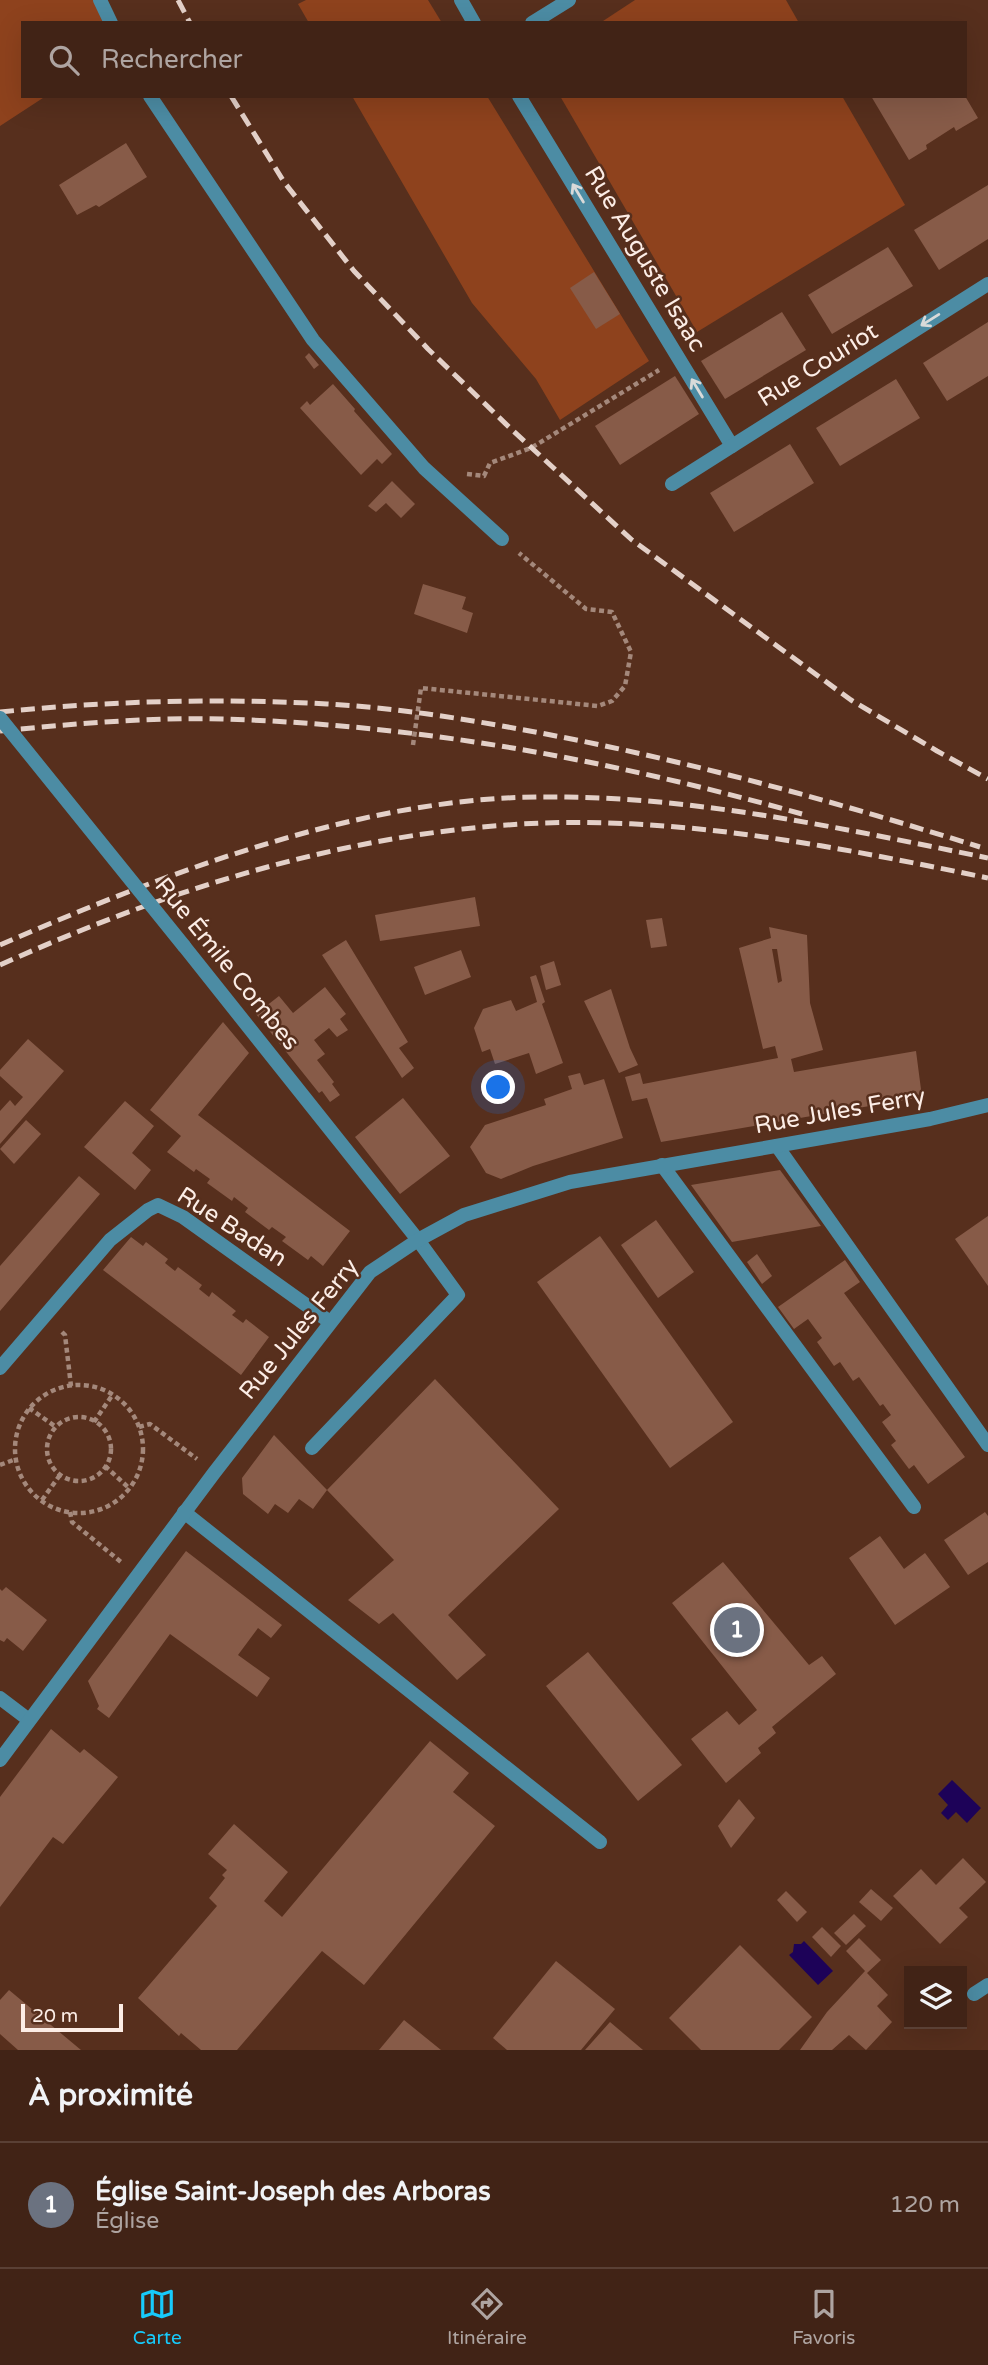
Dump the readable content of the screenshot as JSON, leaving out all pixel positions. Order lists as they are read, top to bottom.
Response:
{
  "streets": {
    "street": [
      "Rue Auguste Isaac",
      "Rue Couriot",
      "Rue Émile Combes",
      "Rue Jules Ferry",
      "Rue Badan"
    ]
  },
  "crossings": [
    ["Rue Auguste Isaac", "Rue Couriot"],
    ["Rue Émile Combes", "Rue Jules Ferry"],
    ["Rue Jules Ferry", "Rue Badan"]
  ],
  "one_way": ["Rue Auguste Isaac", "Rue Couriot"],
  "scale_bar": "20 m",
  "page": {
    "search": "Rechercher",
    "pins": "1",
    "scale": "20 m",
    "heading": "À proximité",
    "list": [
      {
        "mark": "1",
        "name": "Église Saint-Joseph des Arboras",
        "note": "Église",
        "value": "120 m"
      }
    ],
    "nav": ["Carte", "Itinéraire", "Favoris"]
  }
}
